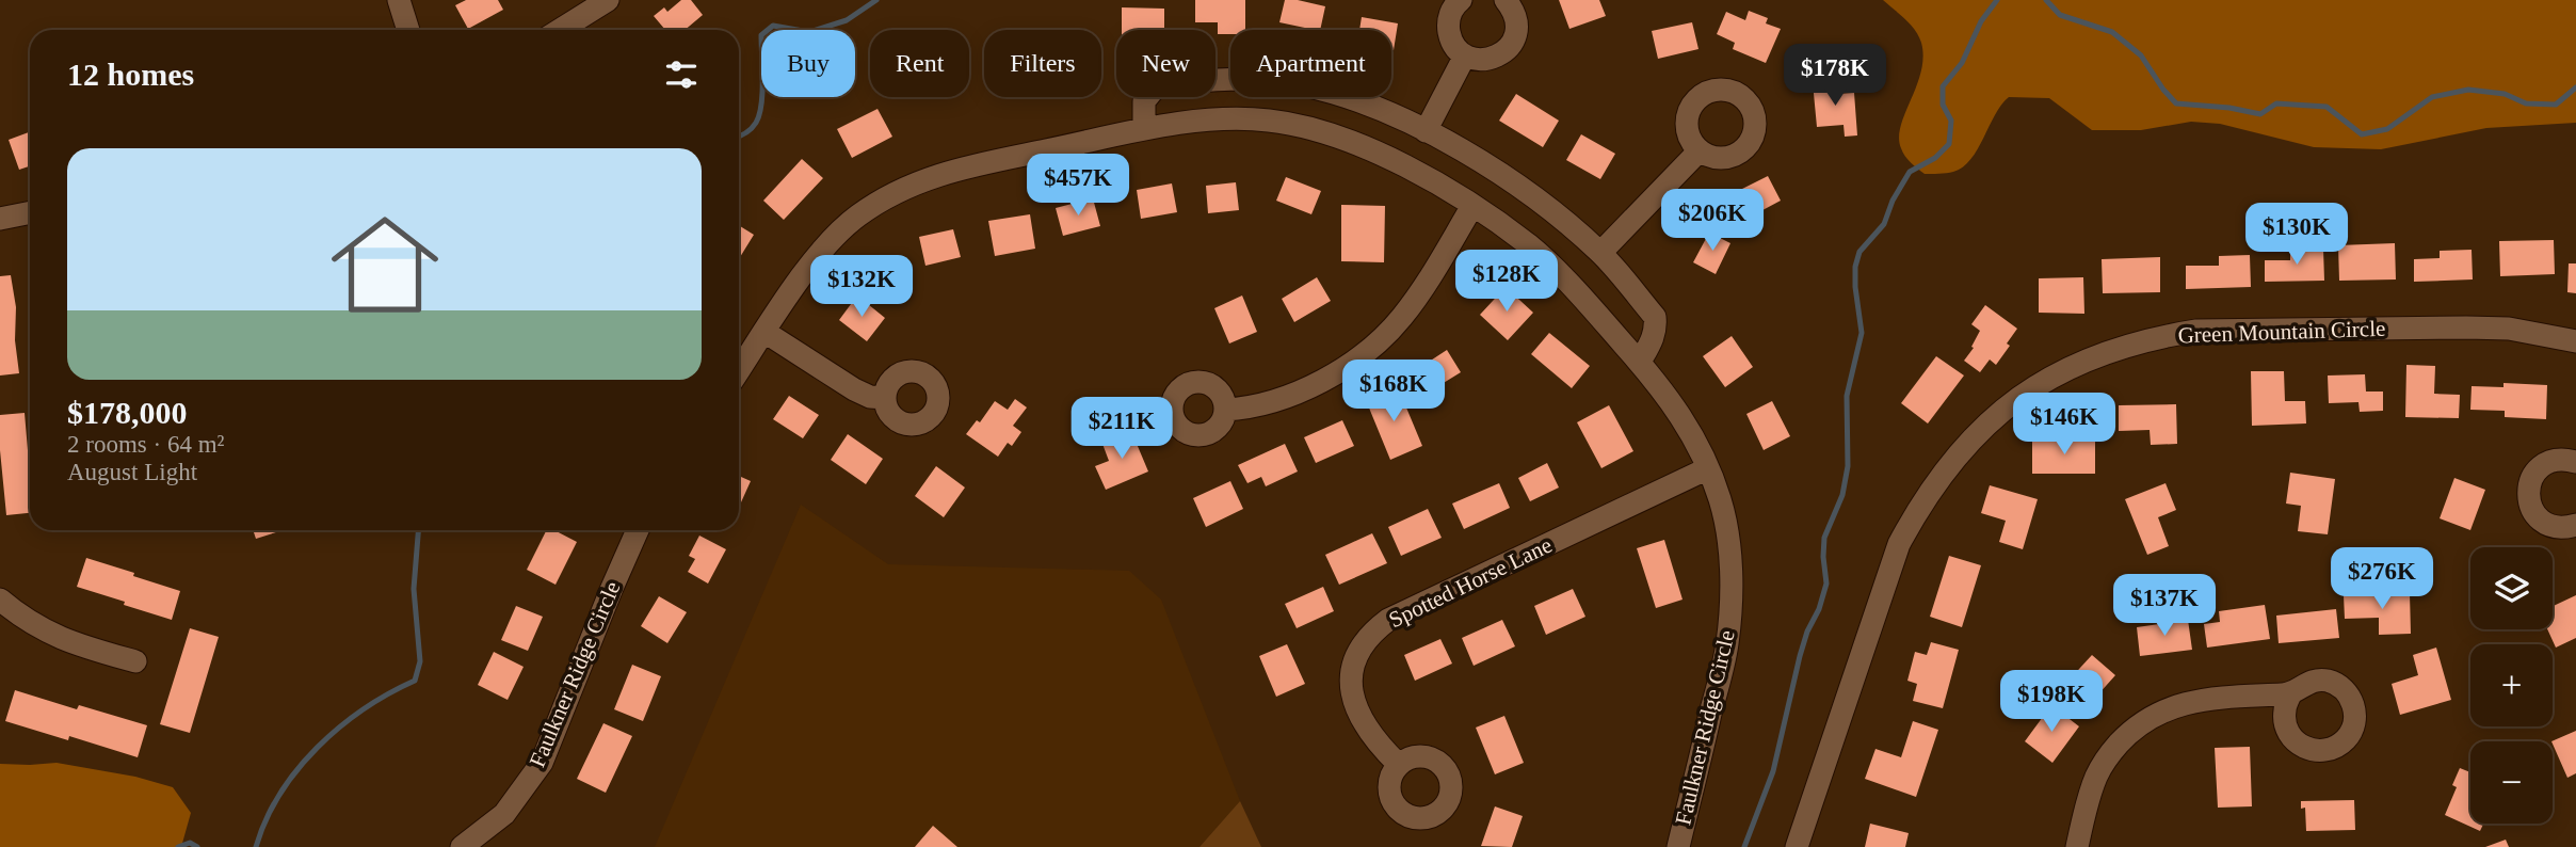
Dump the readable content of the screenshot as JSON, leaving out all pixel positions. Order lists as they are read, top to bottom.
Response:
{
  "streets": {
    "street": ["Green Mountain Circle", "Spotted Horse Lane", "Faulkner Ridge Circle"]
  },
  "crossings": [
    ["Spotted Horse Lane", "Faulkner Ridge Circle"]
  ],
  "page": {
    "chip": [
      "Buy",
      "Rent",
      "Filters",
      "New",
      "Apartment"
    ],
    "heading": "12 homes",
    "price": [
      "$178K",
      "$457K",
      "$206K",
      "$130K",
      "$128K",
      "$132K",
      "$168K",
      "$146K",
      "$211K",
      "$276K",
      "$137K",
      "$198K"
    ],
    "list": [
      {
        "name": "$178,000",
        "note": "2 rooms · 64 m² · August Light"
      }
    ],
    "map_buttons": ["+", "−"]
  }
}
